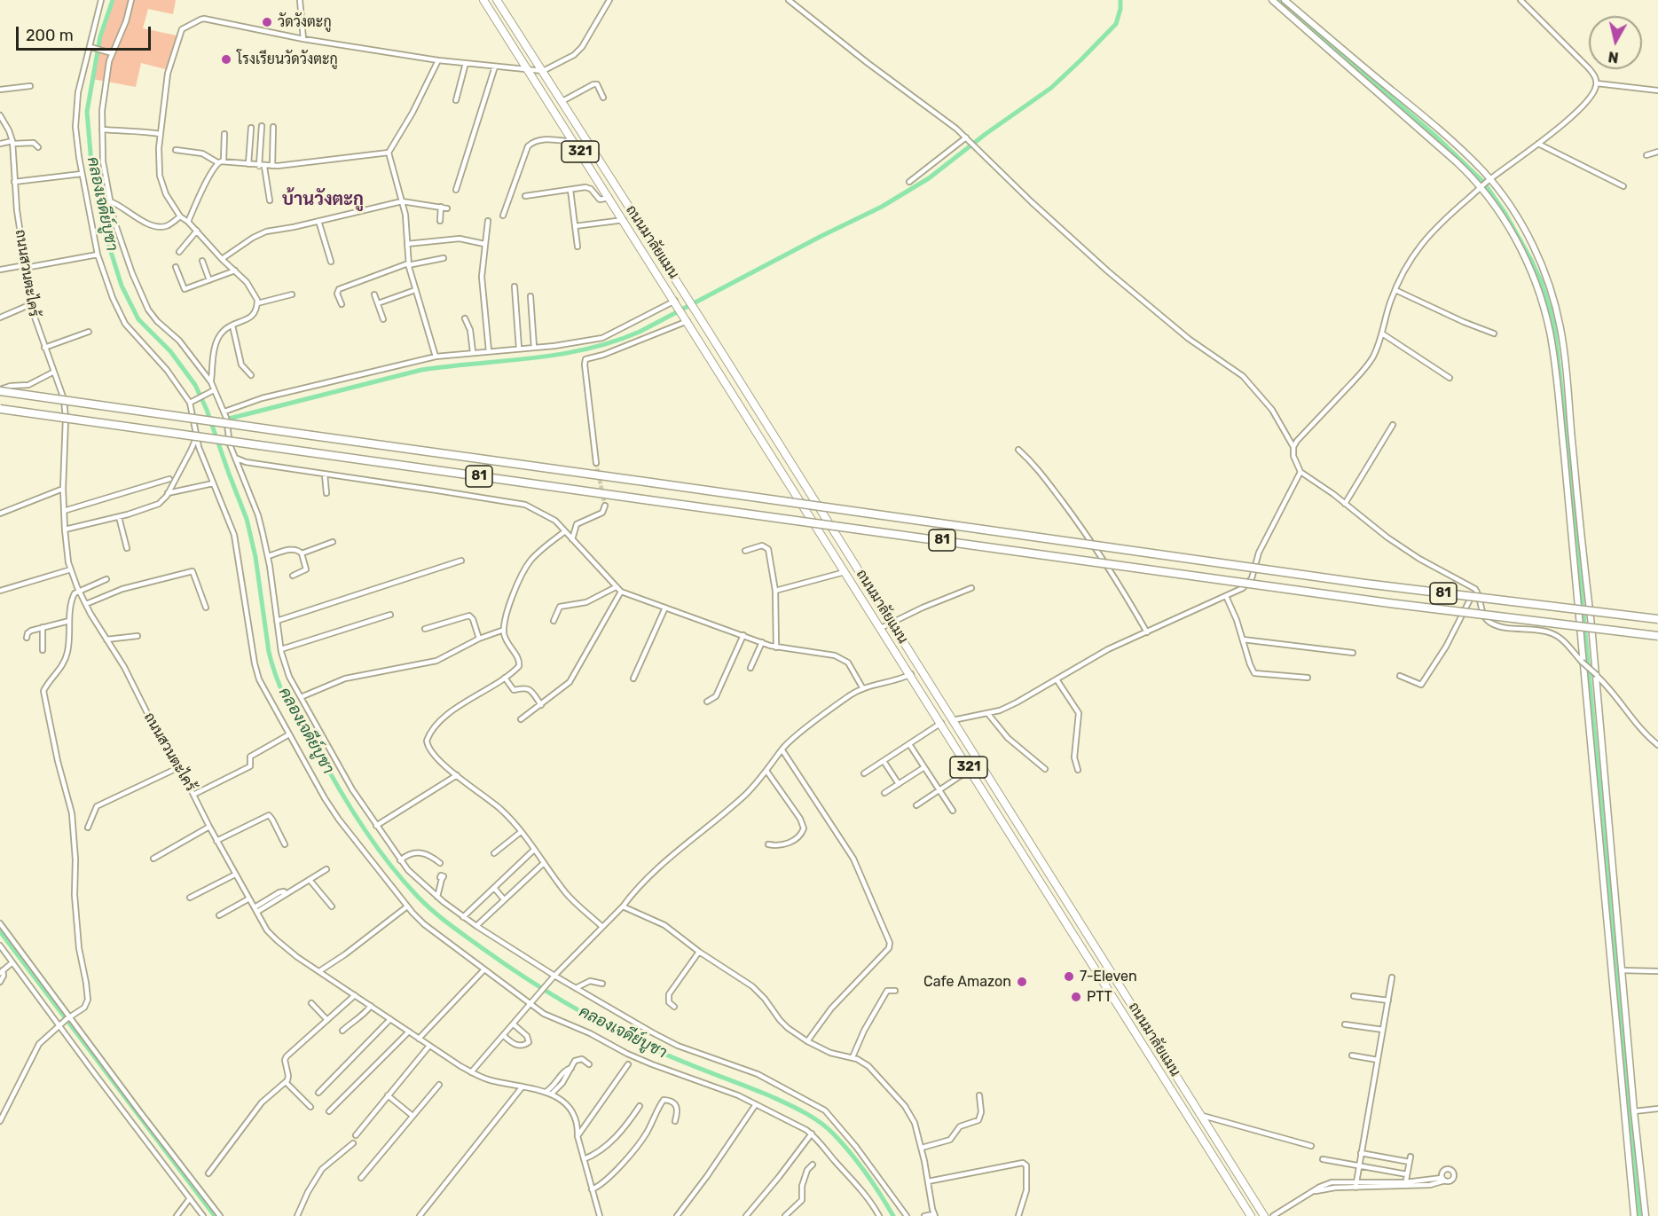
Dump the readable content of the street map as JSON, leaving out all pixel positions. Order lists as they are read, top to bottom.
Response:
{
  "streets": {
    "highway": ["321", "ถนนมาลัยแมน", "81"],
    "street": ["ถนนสวนตะไคร้"]
  },
  "districts": ["บ้านวังตะกู"],
  "water": ["คลองเจดีย์บูชา"],
  "places": [
    "วัดวังตะกู",
    "โรงเรียนวัดวังตะกู",
    "7-Eleven",
    "Cafe Amazon",
    "PTT"
  ],
  "scale_bar": "200 m",
  "north": "bottom"
}
